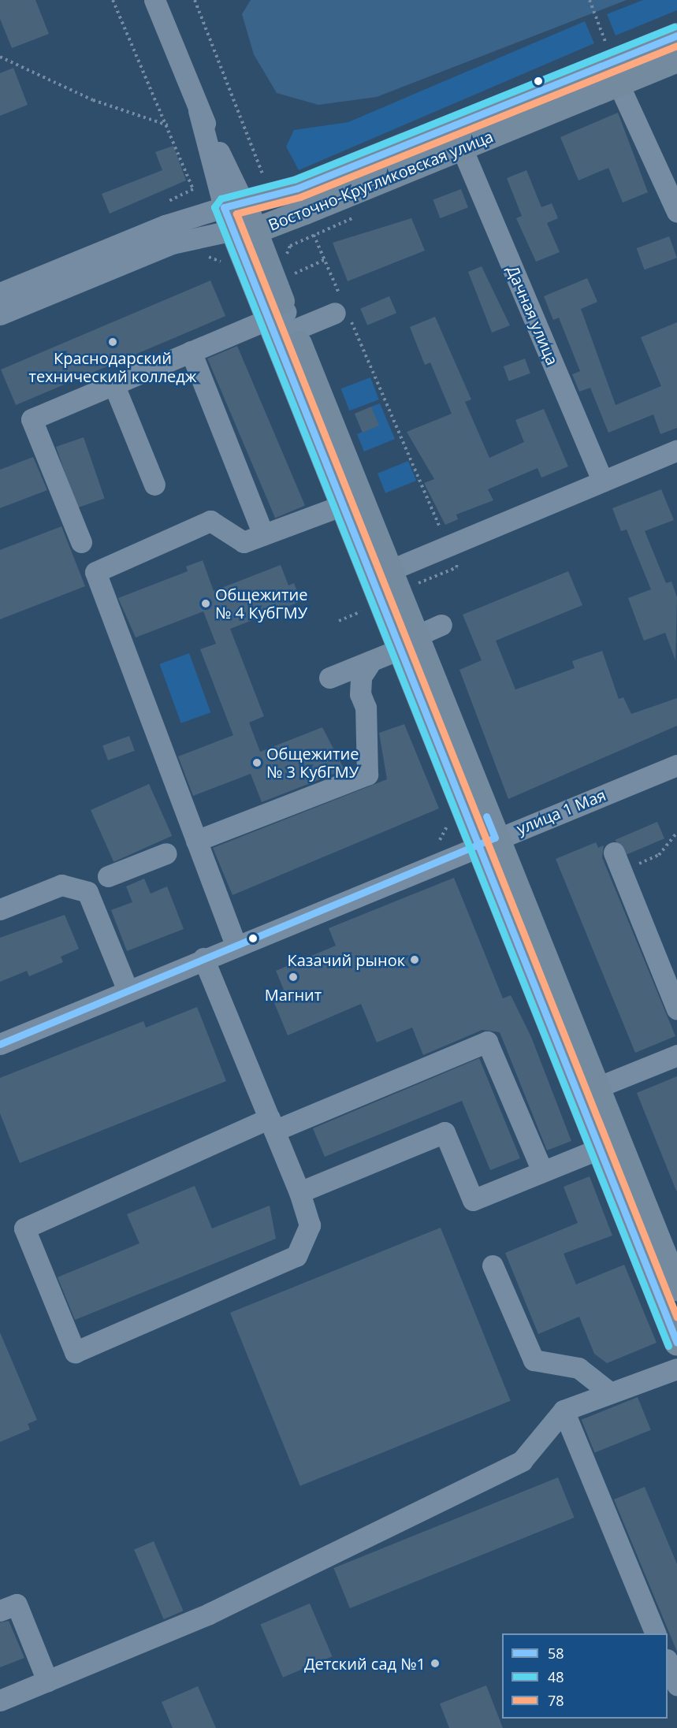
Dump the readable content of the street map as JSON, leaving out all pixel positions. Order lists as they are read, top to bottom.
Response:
{
  "streets": {
    "main road": ["Восточно-Кругликовская улица"],
    "street": ["Дачная улица", "улица 1 Мая"]
  },
  "crossings": [
    ["Восточно-Кругликовская улица", "Дачная улица"]
  ],
  "places": [
    "Краснодарский технический колледж",
    "Общежитие № 4 КубГМУ",
    "Общежитие № 3 КубГМУ",
    "Казачий рынок",
    "Магнит",
    "Детский сад №1"
  ],
  "lines": ["transit line 48", "transit line 58", "transit line 78"],
  "legend": ["58", "48", "78"]
}
